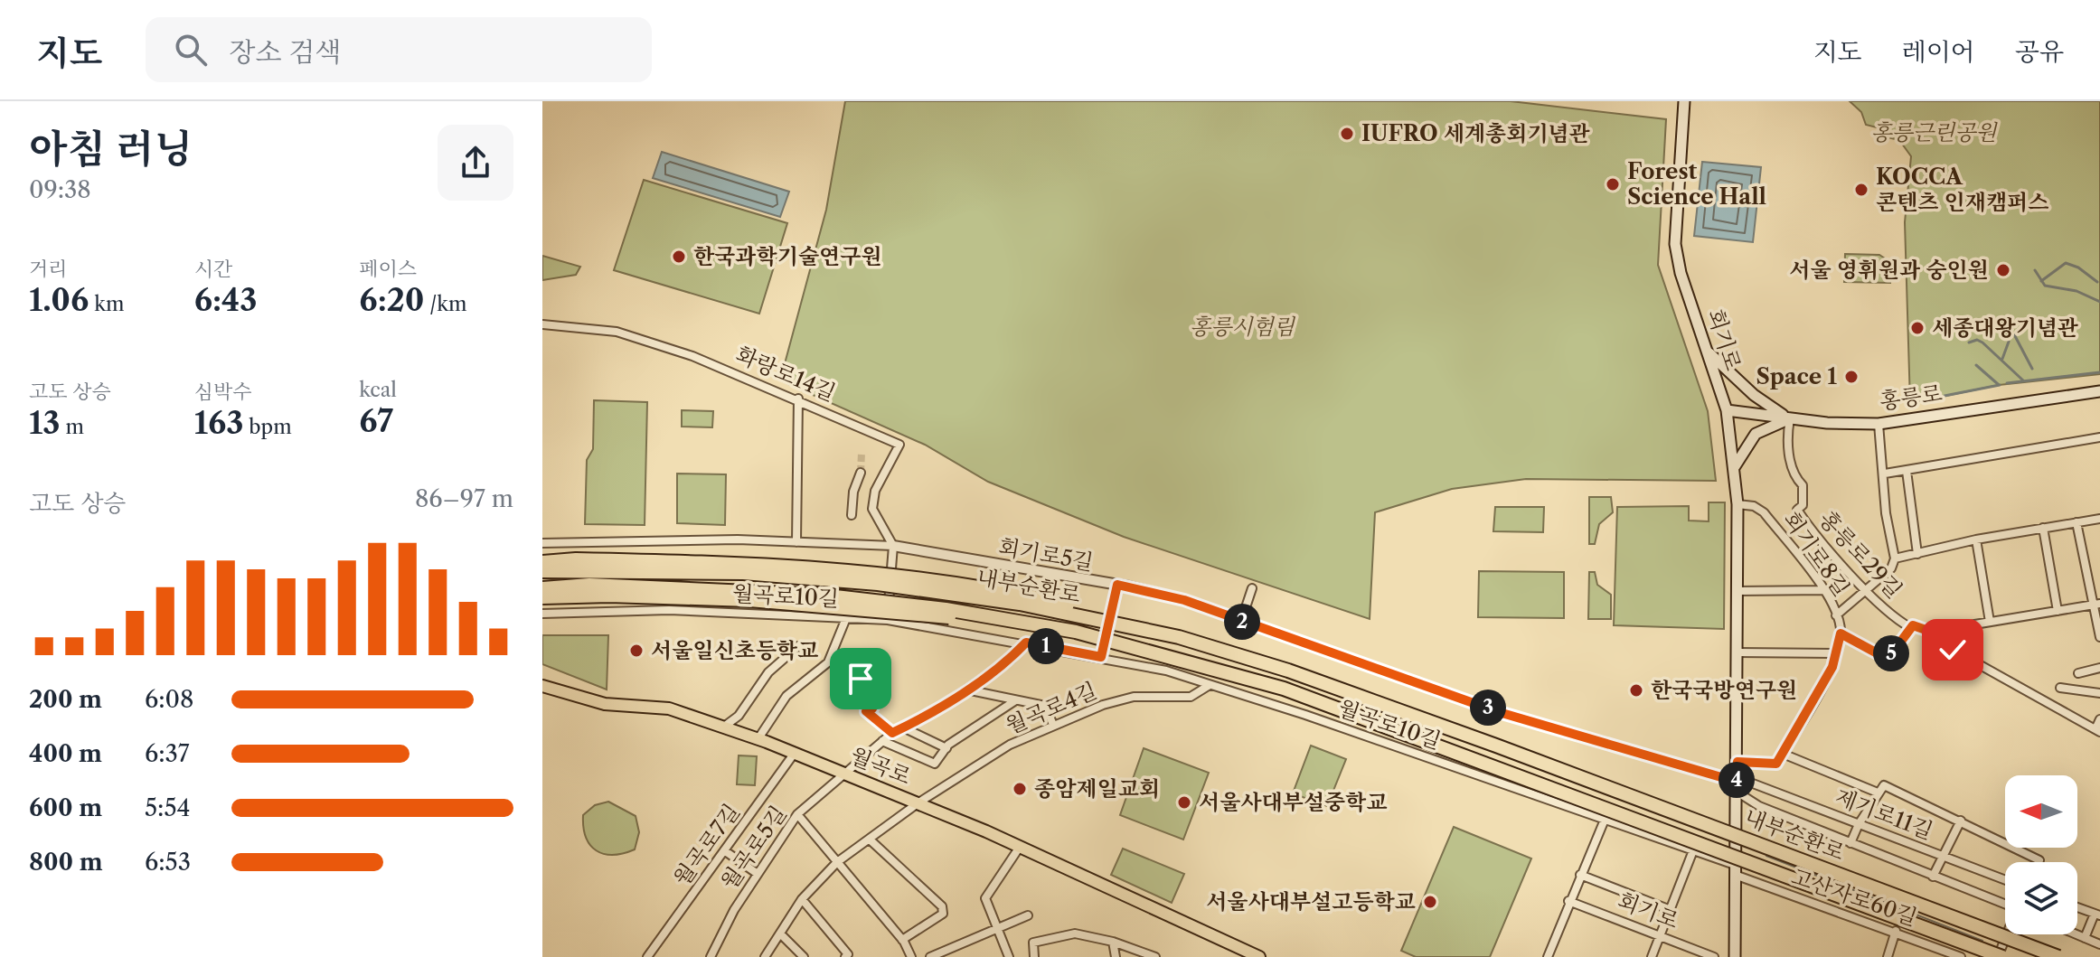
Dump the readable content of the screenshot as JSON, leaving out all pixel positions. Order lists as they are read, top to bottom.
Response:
{
  "streets": {
    "highway": ["내부순환로"],
    "main road": ["회기로", "홍릉로", "월곡로"],
    "street": [
      "화랑로14길",
      "회기로8길",
      "회기로5길",
      "홍릉로29길",
      "월곡로10길",
      "월곡로4길",
      "제기로11길",
      "월곡로7길",
      "월곡로5길",
      "고산자로60길"
    ]
  },
  "crossings": [
    ["회기로", "홍릉로"],
    ["회기로", "회기로8길"],
    ["회기로", "회기로5길"],
    ["회기로", "월곡로10길"],
    ["회기로", "제기로11길"],
    ["회기로", "고산자로60길"],
    ["화랑로14길", "회기로5길"],
    ["홍릉로", "홍릉로29길"],
    ["회기로5길", "제기로11길"],
    ["월곡로10길", "월곡로4길"],
    ["월곡로10길", "고산자로60길"],
    ["월곡로4길", "월곡로"],
    ["월곡로", "월곡로7길"],
    ["월곡로", "월곡로5길"]
  ],
  "parks": ["홍릉근린공원", "홍릉시험림"],
  "places": [
    "IUFRO 세계총회기념관",
    "Forest Science Hall",
    "KOCCA 콘텐츠 인재캠퍼스",
    "한국과학기술연구원",
    "서울 영휘원과 숭인원",
    "세종대왕기념관",
    "Space 1",
    "서울일신초등학교",
    "한국국방연구원",
    "종암제일교회",
    "서울사대부설중학교",
    "서울사대부설고등학교"
  ],
  "north": "left",
  "page": {
    "header": "지도",
    "search": "장소 검색",
    "nav": ["지도", "레이어", "공유"],
    "heading": ["아침 러닝", "09:38"],
    "stats": [
      ["거리", "1.06 km"],
      ["시간", "6:43"],
      ["페이스", "6:20 /km"],
      ["고도 상승", "13 m"],
      ["심박수", "163 bpm"],
      ["kcal", "67"]
    ],
    "chart": ["고도 상승", "86–97 m"],
    "pins": [
      "2",
      "1",
      "5",
      "3",
      "4"
    ],
    "list": [
      {
        "name": "200 m",
        "note": "6:08"
      },
      {
        "name": "400 m",
        "note": "6:37"
      },
      {
        "name": "600 m",
        "note": "5:54"
      },
      {
        "name": "800 m",
        "note": "6:53"
      }
    ]
  }
}
